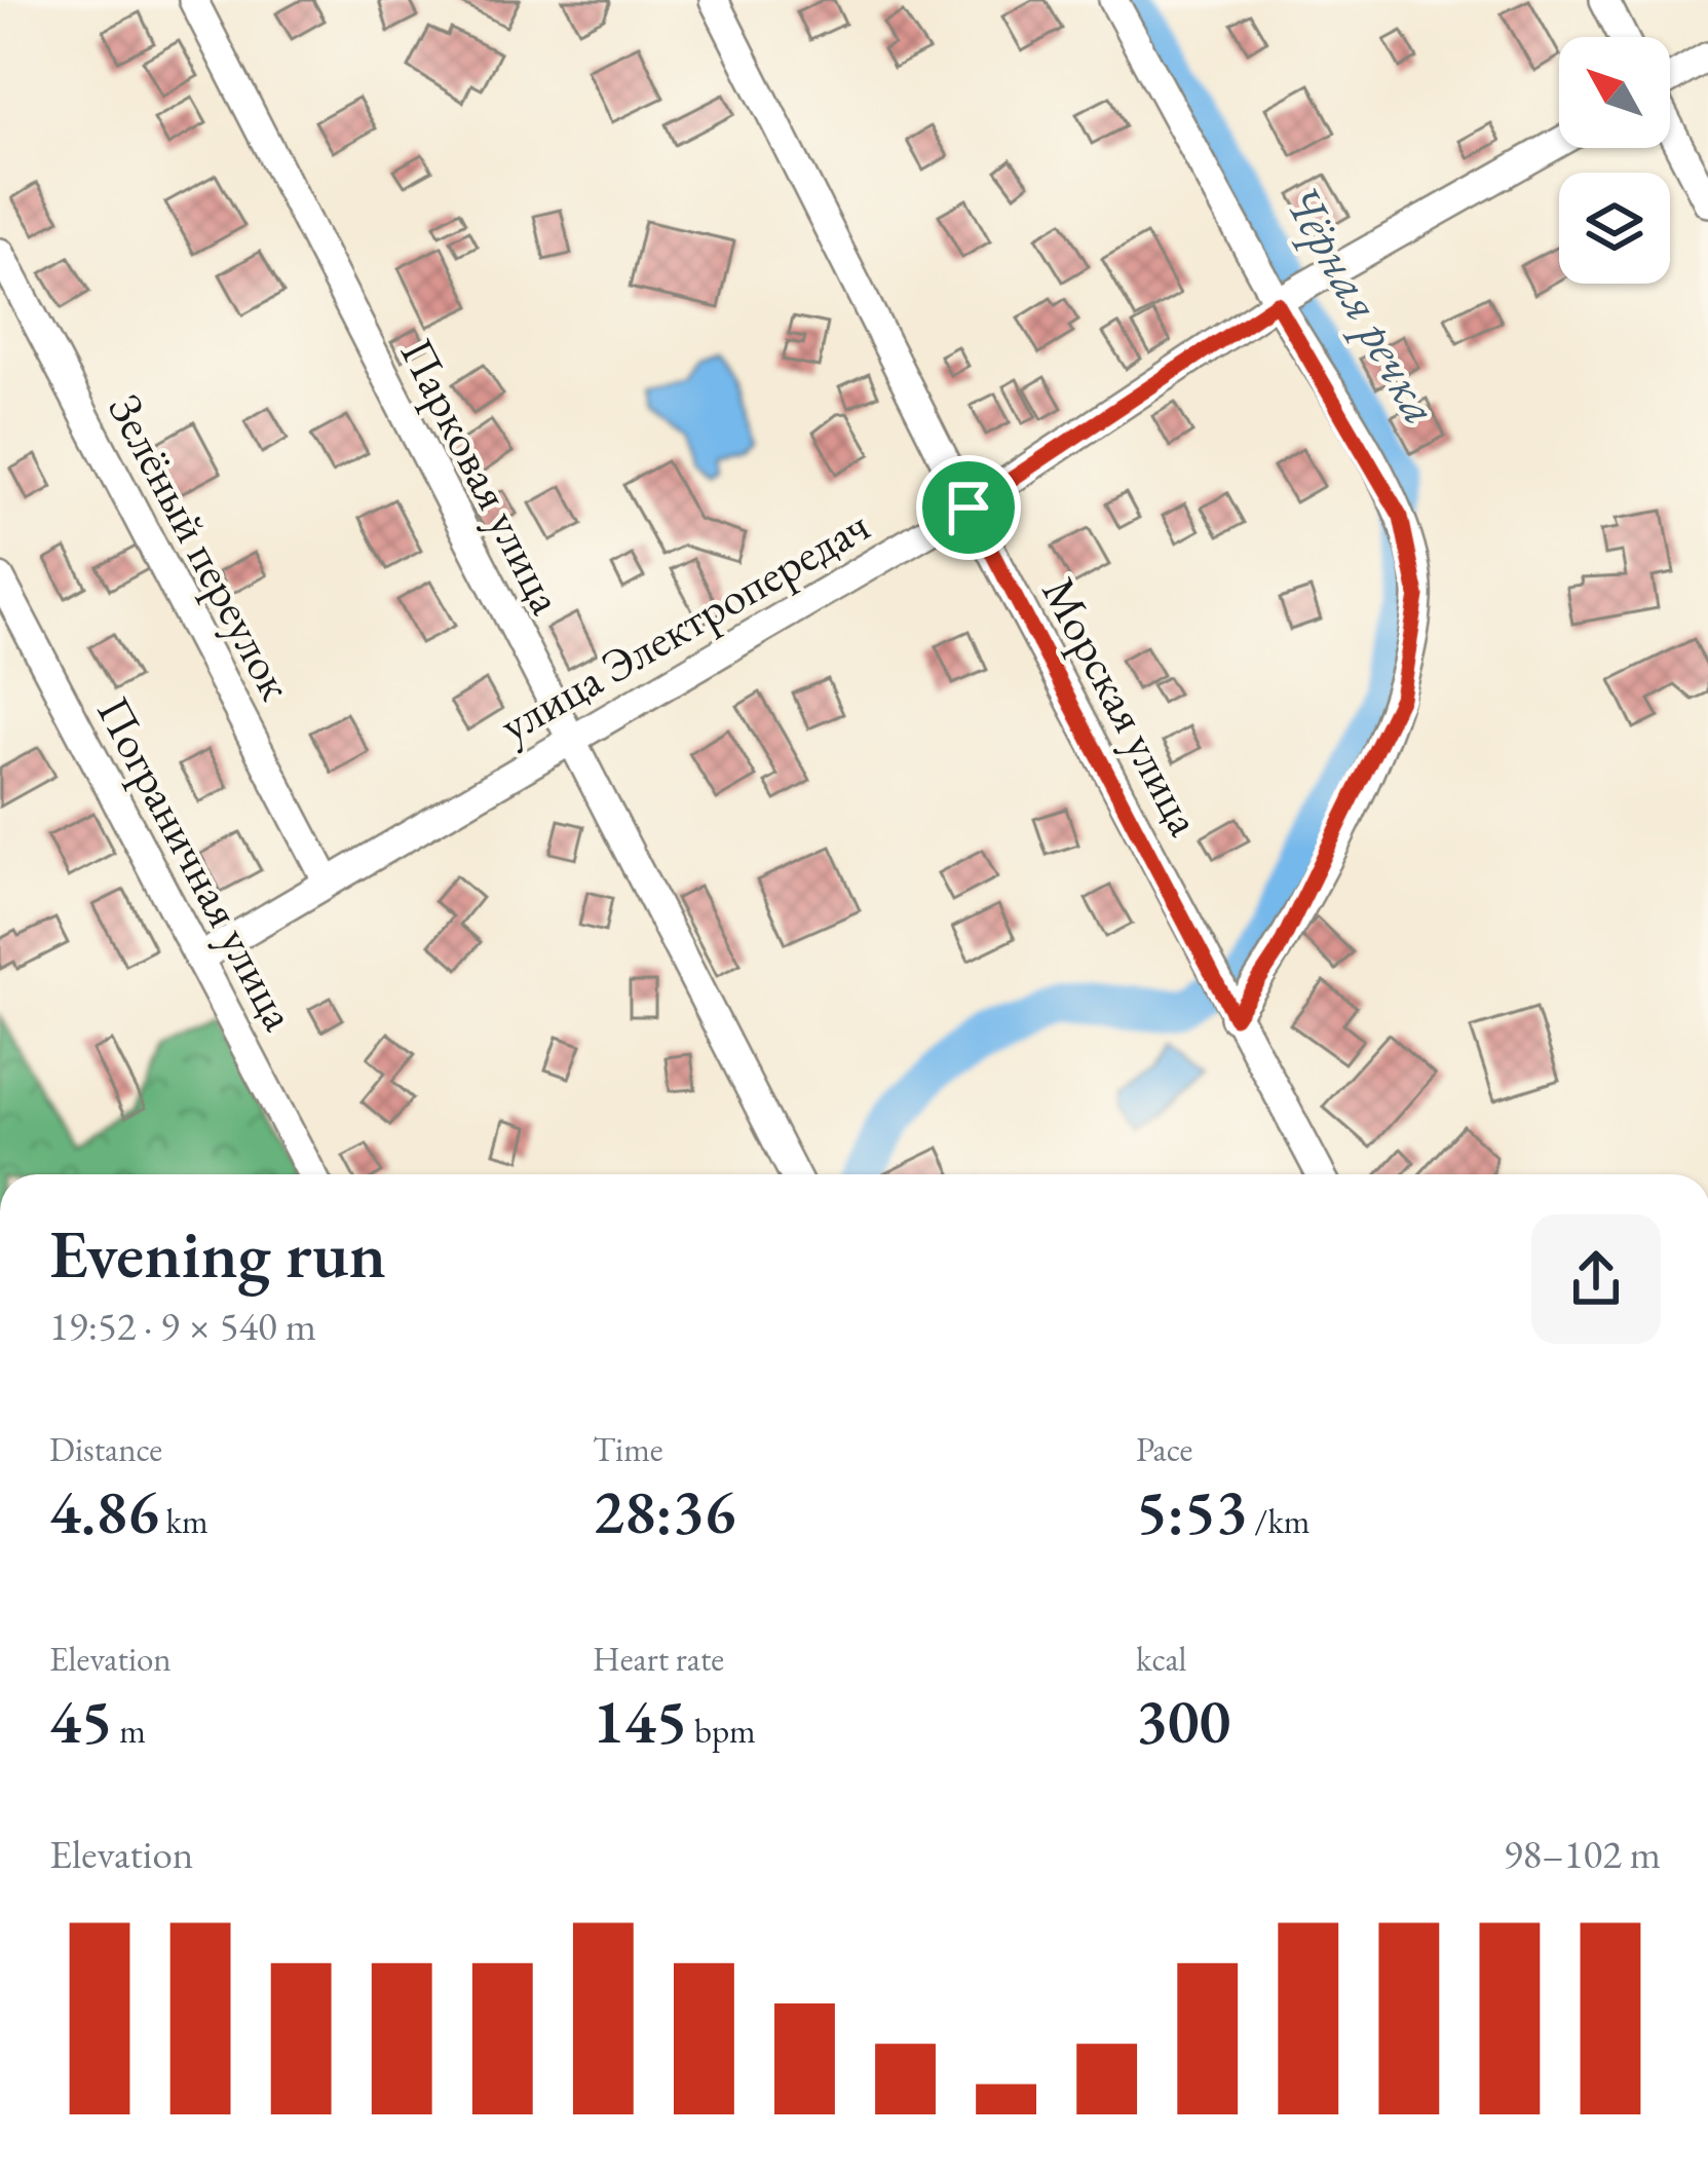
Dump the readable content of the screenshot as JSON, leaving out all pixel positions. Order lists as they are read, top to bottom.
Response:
{
  "streets": {
    "street": [
      "Парковая улица",
      "Зелёный переулок",
      "улица Электропередач",
      "Морская улица",
      "Пограничная улица"
    ]
  },
  "crossings": [
    ["Парковая улица", "улица Электропередач"],
    ["Зелёный переулок", "улица Электропередач"],
    ["улица Электропередач", "Морская улица"],
    ["улица Электропередач", "Пограничная улица"]
  ],
  "water": ["Чёрная речка"],
  "north": "top left",
  "page": {
    "heading": ["Evening run", "19:52 · 9 × 540 m"],
    "stats": [
      ["Distance", "4.86 km"],
      ["Time", "28:36"],
      ["Pace", "5:53 /km"],
      ["Elevation", "45 m"],
      ["Heart rate", "145 bpm"],
      ["kcal", "300"]
    ],
    "chart": ["Elevation", "98–102 m"]
  }
}
